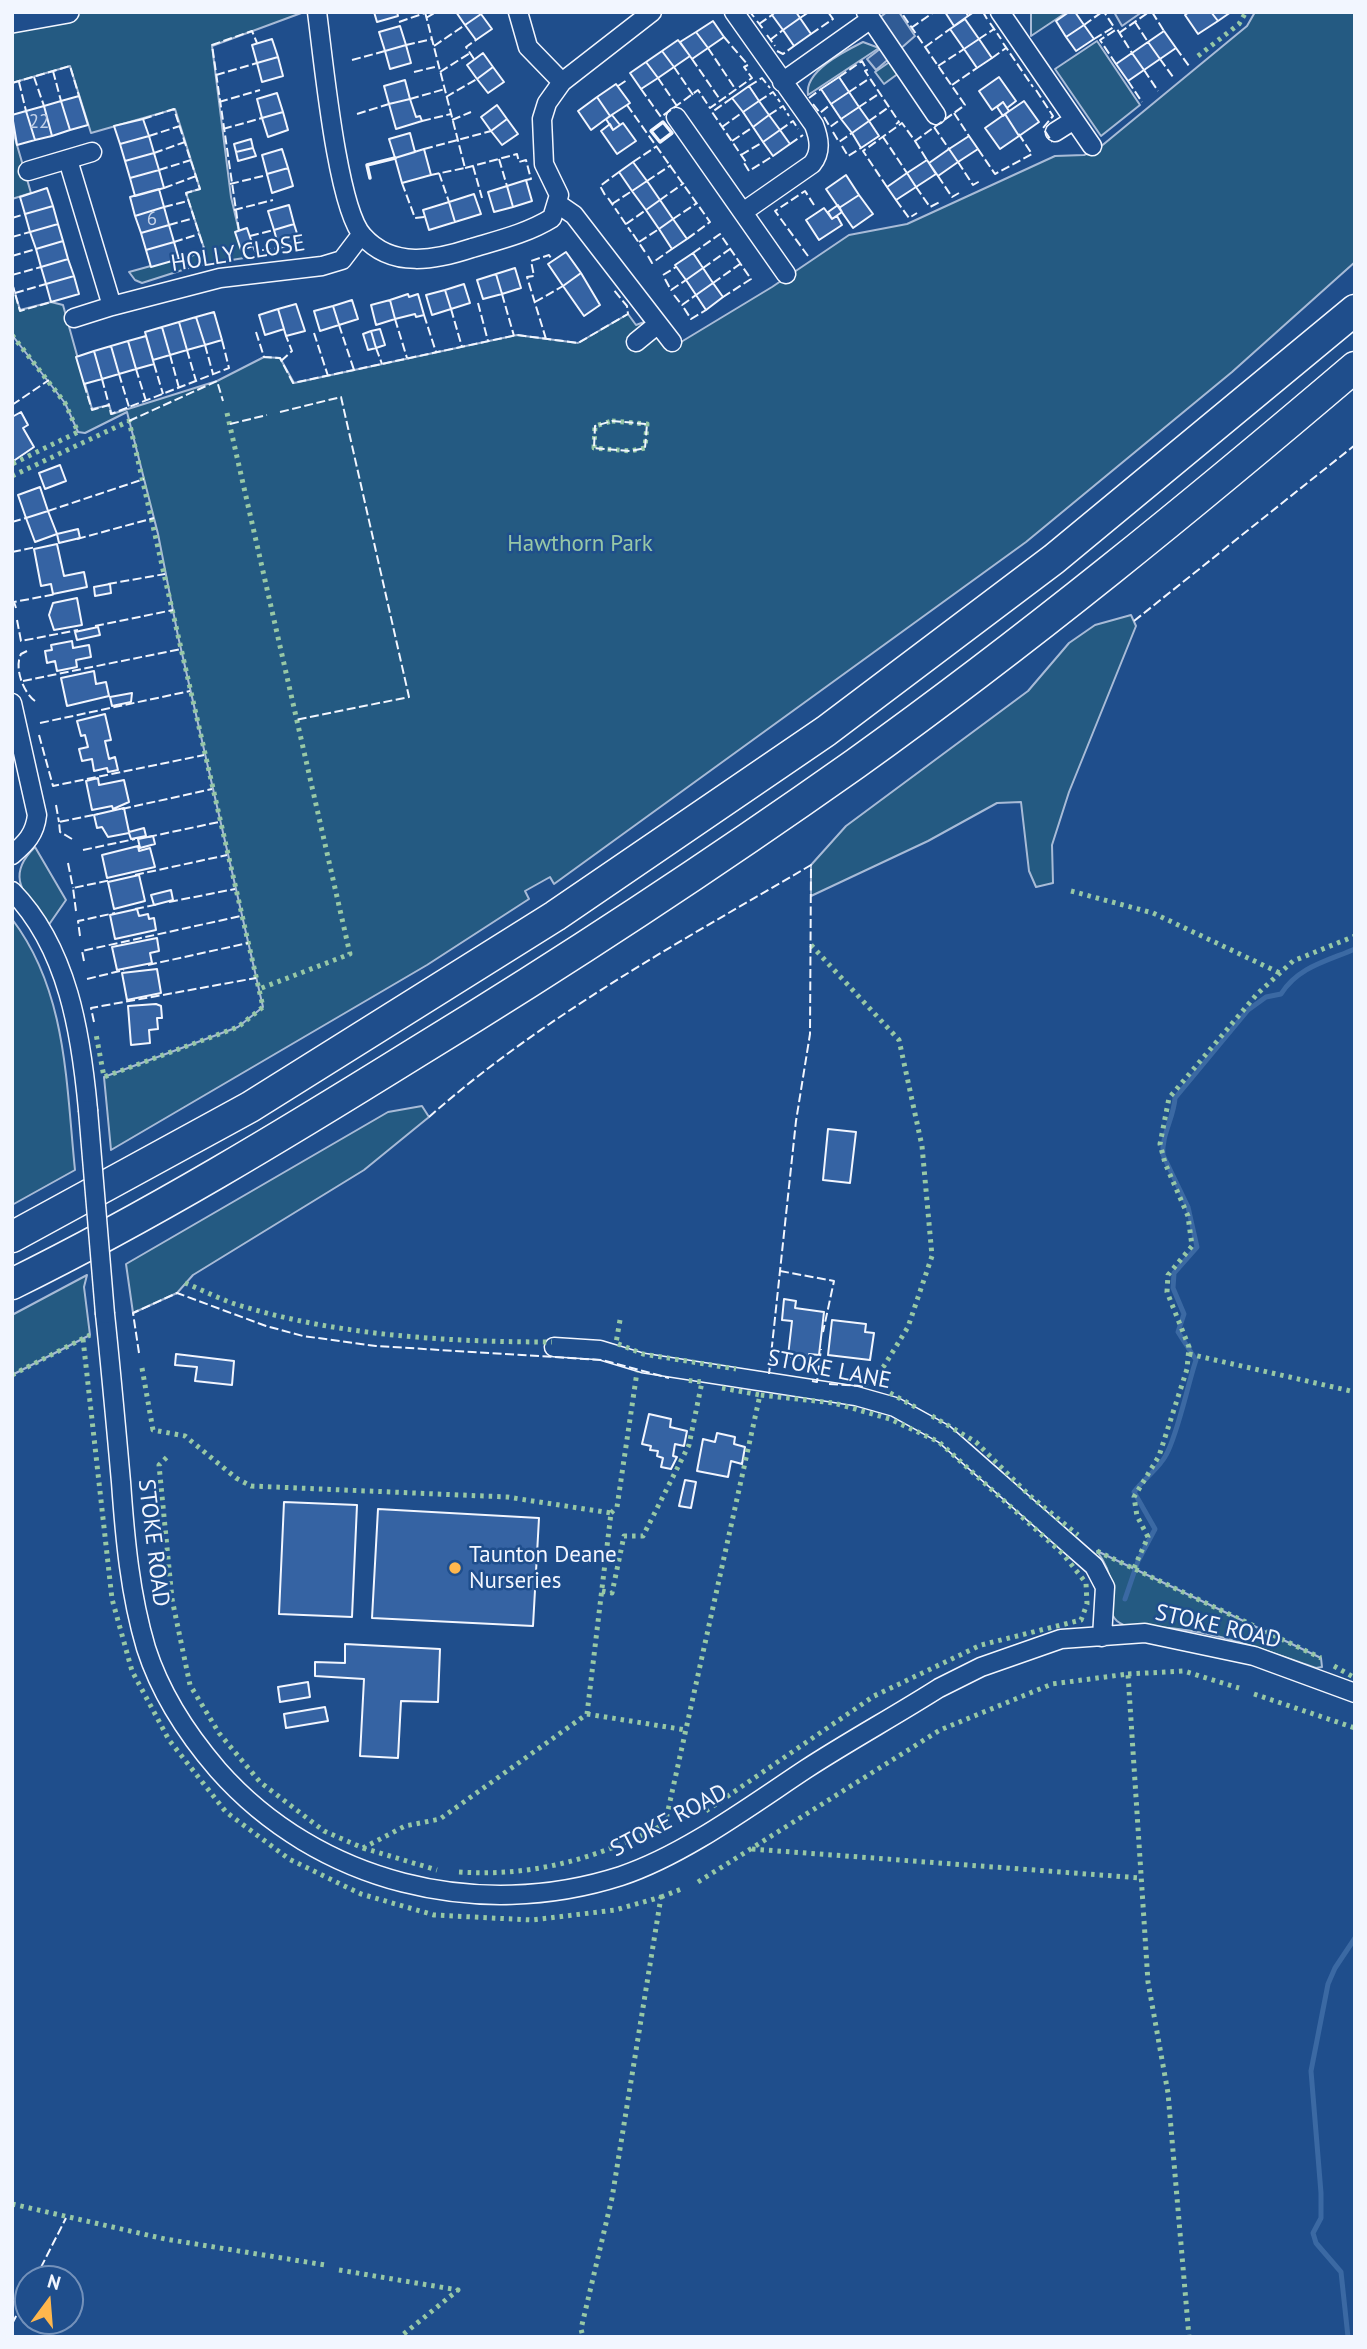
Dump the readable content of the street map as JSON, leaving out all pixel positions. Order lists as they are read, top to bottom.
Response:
{
  "streets": {
    "street": ["HOLLY CLOSE", "STOKE LANE", "STOKE ROAD"]
  },
  "crossings": [
    ["STOKE LANE", "STOKE ROAD"]
  ],
  "parks": ["Hawthorn Park"],
  "places": ["Taunton Deane Nurseries"],
  "house_numbers": ["22", "6"],
  "north": "top"
}
